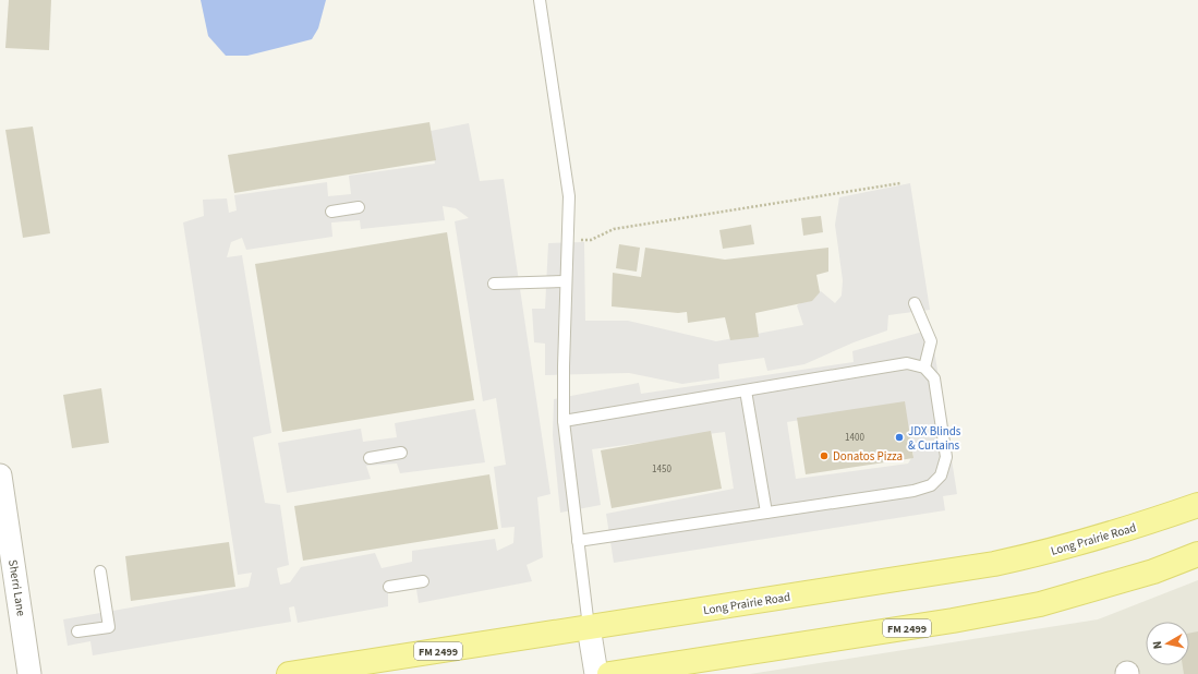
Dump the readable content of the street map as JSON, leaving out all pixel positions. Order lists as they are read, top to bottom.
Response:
{
  "streets": {
    "main road": ["Long Prairie Road", "FM 2499"],
    "street": ["Sherri Lane"]
  },
  "places": ["JDX Blinds & Curtains", "Donatos Pizza"],
  "house_numbers": ["1400", "1450"],
  "north": "left"
}
